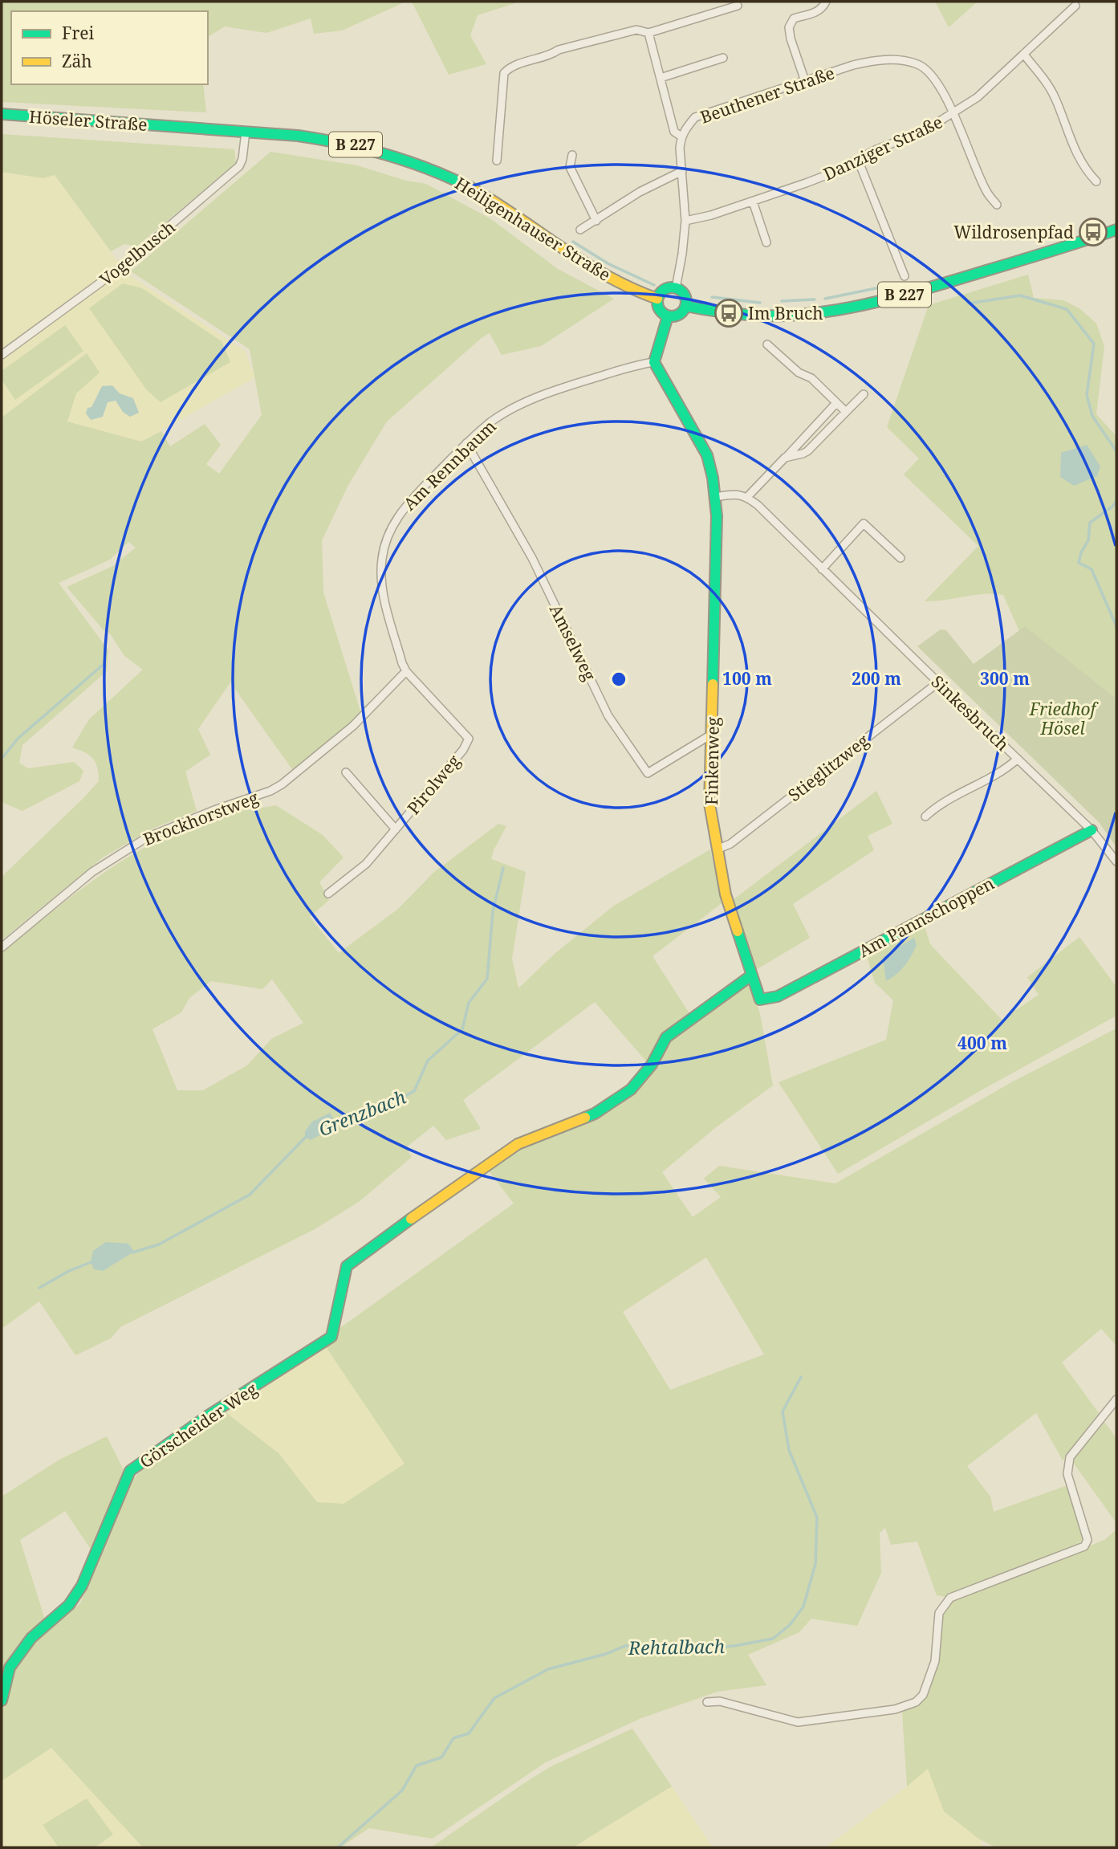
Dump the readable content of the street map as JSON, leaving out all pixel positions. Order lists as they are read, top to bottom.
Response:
{
  "streets": {
    "street": [
      "Beuthener Straße",
      "Höseler Straße",
      "B 227",
      "Danziger Straße",
      "Heiligenhauser Straße",
      "Vogelbusch",
      "Am Rennbaum",
      "Amselweg",
      "Sinkesbruch",
      "Finkenweg",
      "Stieglitzweg",
      "Pirolweg",
      "Brockhorstweg",
      "Am Pannschoppen",
      "Görscheider Weg"
    ]
  },
  "crossings": [
    ["Beuthener Straße", "B 227"],
    ["Beuthener Straße", "Danziger Straße"],
    ["Beuthener Straße", "Heiligenhauser Straße"],
    ["Höseler Straße", "Heiligenhauser Straße"],
    ["B 227", "Heiligenhauser Straße"],
    ["Heiligenhauser Straße", "Vogelbusch"],
    ["Am Rennbaum", "Amselweg"],
    ["Am Rennbaum", "Finkenweg"],
    ["Am Rennbaum", "Pirolweg"],
    ["Am Rennbaum", "Brockhorstweg"],
    ["Amselweg", "Finkenweg"],
    ["Sinkesbruch", "Stieglitzweg"],
    ["Sinkesbruch", "Am Pannschoppen"],
    ["Finkenweg", "Stieglitzweg"],
    ["Finkenweg", "Am Pannschoppen"],
    ["Finkenweg", "Görscheider Weg"]
  ],
  "water": ["Grenzbach", "Rehtalbach"],
  "parks": ["Friedhof Hösel"],
  "places": {
    "bus stop": ["Wildrosenpfad", "Im Bruch"]
  },
  "legend": ["Frei", "Zäh"],
  "rings": [
    "100 m",
    "200 m",
    "300 m",
    "400 m"
  ]
}
